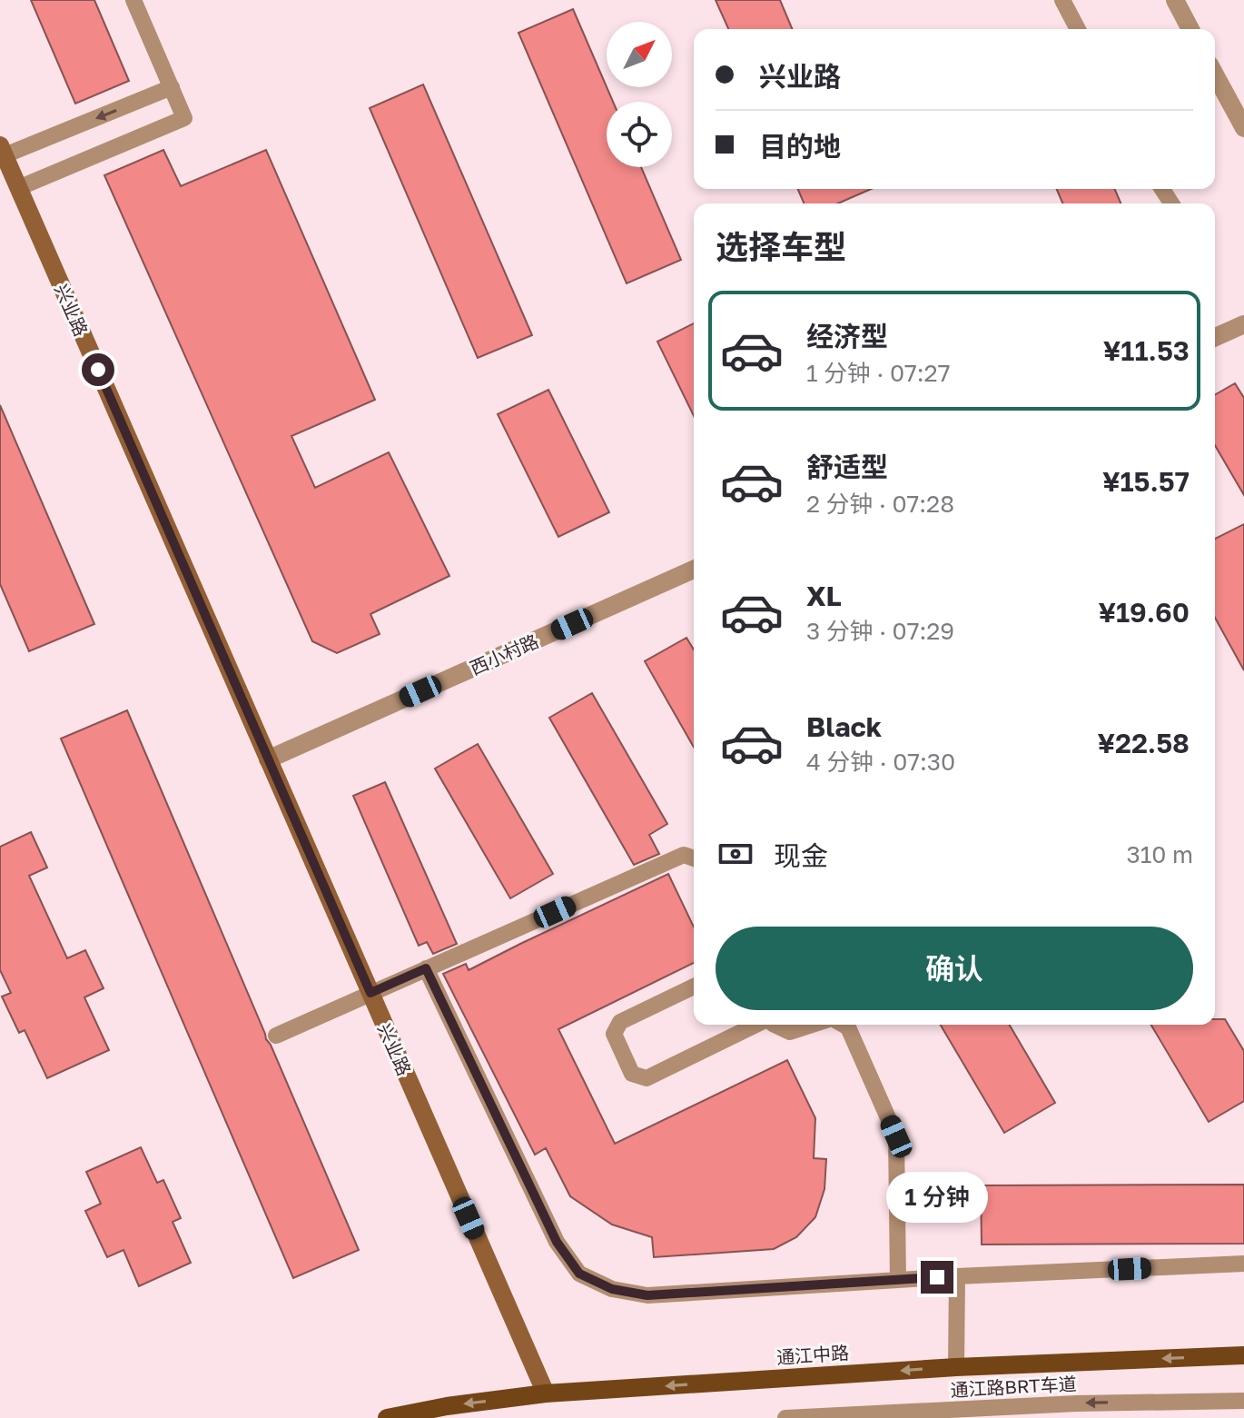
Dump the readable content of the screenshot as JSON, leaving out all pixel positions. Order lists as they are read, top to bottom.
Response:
{
  "streets": {
    "main road": ["通江中路"],
    "street": ["兴业路", "西小村路"],
    "lane": ["通江路BRT车道"]
  },
  "crossings": [
    ["兴业路", "西小村路"],
    ["兴业路", "通江中路"]
  ],
  "one_way": ["通江中路"],
  "north": "top right",
  "page": {
    "banner": ["兴业路", "目的地"],
    "heading": "选择车型",
    "list": [
      {
        "name": "经济型",
        "note": "1 分钟 · 07:27",
        "value": "¥11.53"
      },
      {
        "name": "舒适型",
        "note": "2 分钟 · 07:28",
        "value": "¥15.57"
      },
      {
        "name": "XL",
        "note": "3 分钟 · 07:29",
        "value": "¥19.60"
      },
      {
        "name": "Black",
        "note": "4 分钟 · 07:30",
        "value": "¥22.58"
      }
    ],
    "pay": ["现金", "310 m"],
    "buttons": "确认",
    "bubble": "1 分钟"
  }
}
